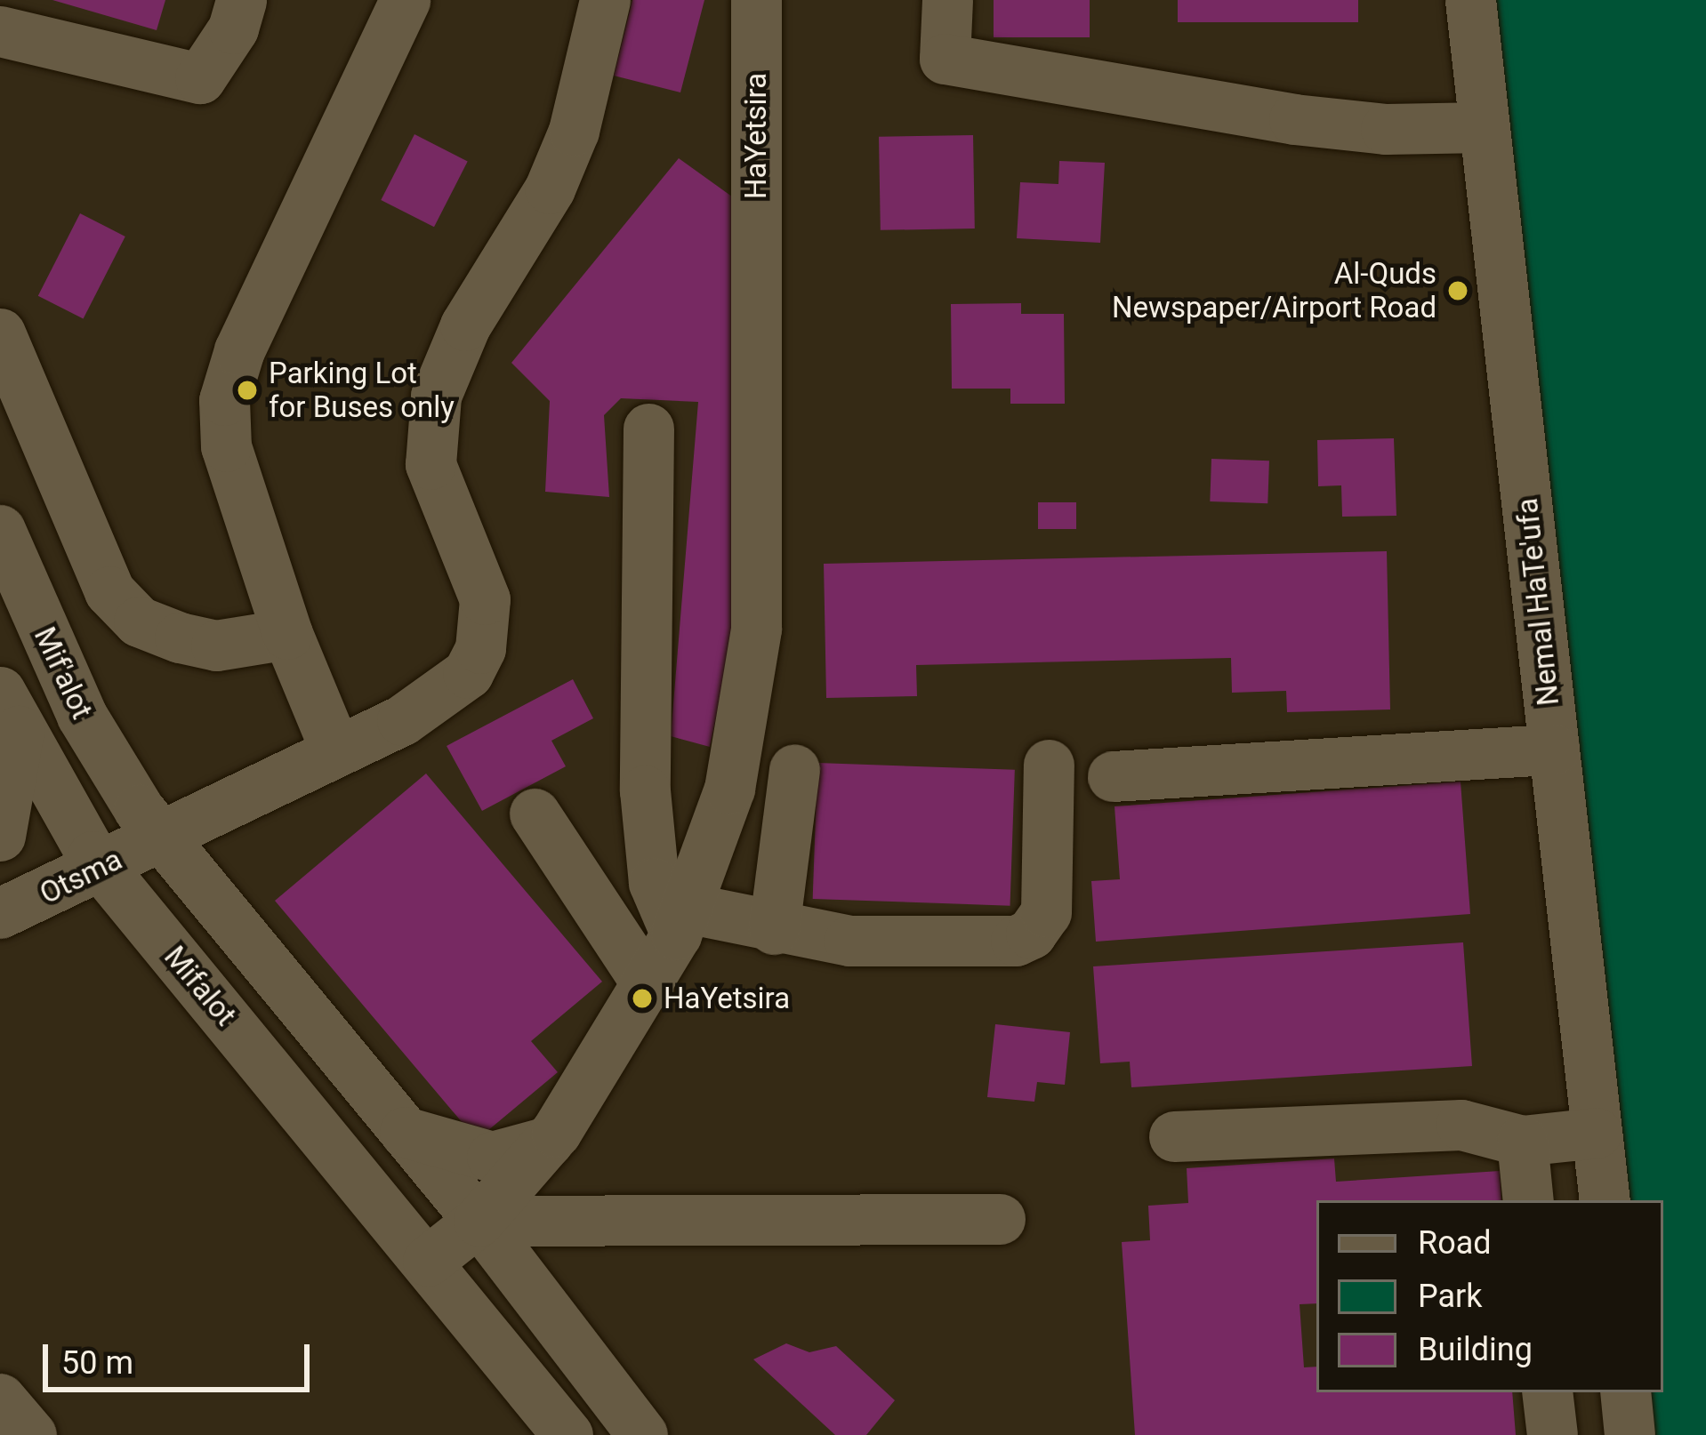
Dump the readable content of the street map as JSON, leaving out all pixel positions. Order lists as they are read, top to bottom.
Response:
{
  "streets": {
    "street": [
      "HaYetsira",
      "Nemal HaTe'ufa",
      "Mif'alot",
      "Otsma",
      "Mifalot"
    ]
  },
  "crossings": [
    ["HaYetsira", "Mifalot"],
    ["Mif'alot", "Otsma"],
    ["Otsma", "Mifalot"]
  ],
  "places": ["Al-Quds Newspaper/Airport Road", "Parking Lot for Buses only", "HaYetsira"],
  "legend": ["Road", "Park", "Building"],
  "scale_bar": "50 m"
}
